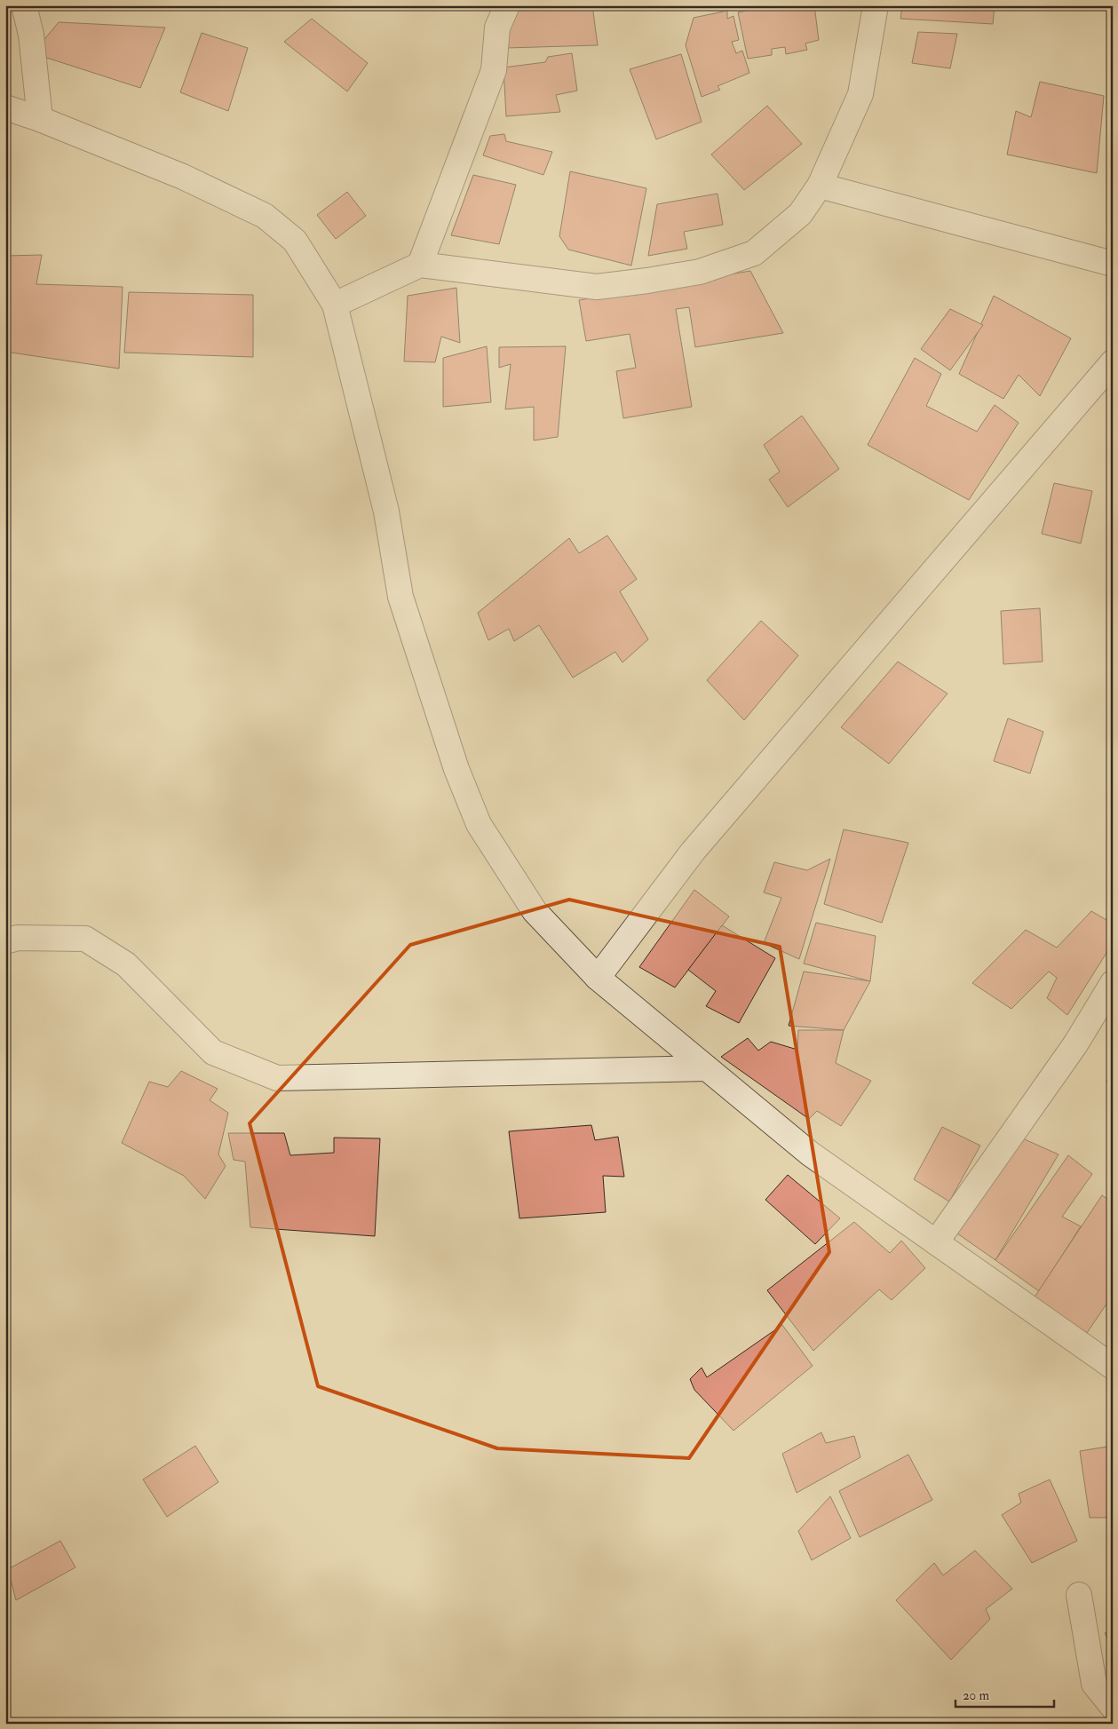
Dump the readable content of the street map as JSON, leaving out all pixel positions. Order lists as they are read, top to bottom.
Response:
{
  "scale_bar": "20 m"
}
